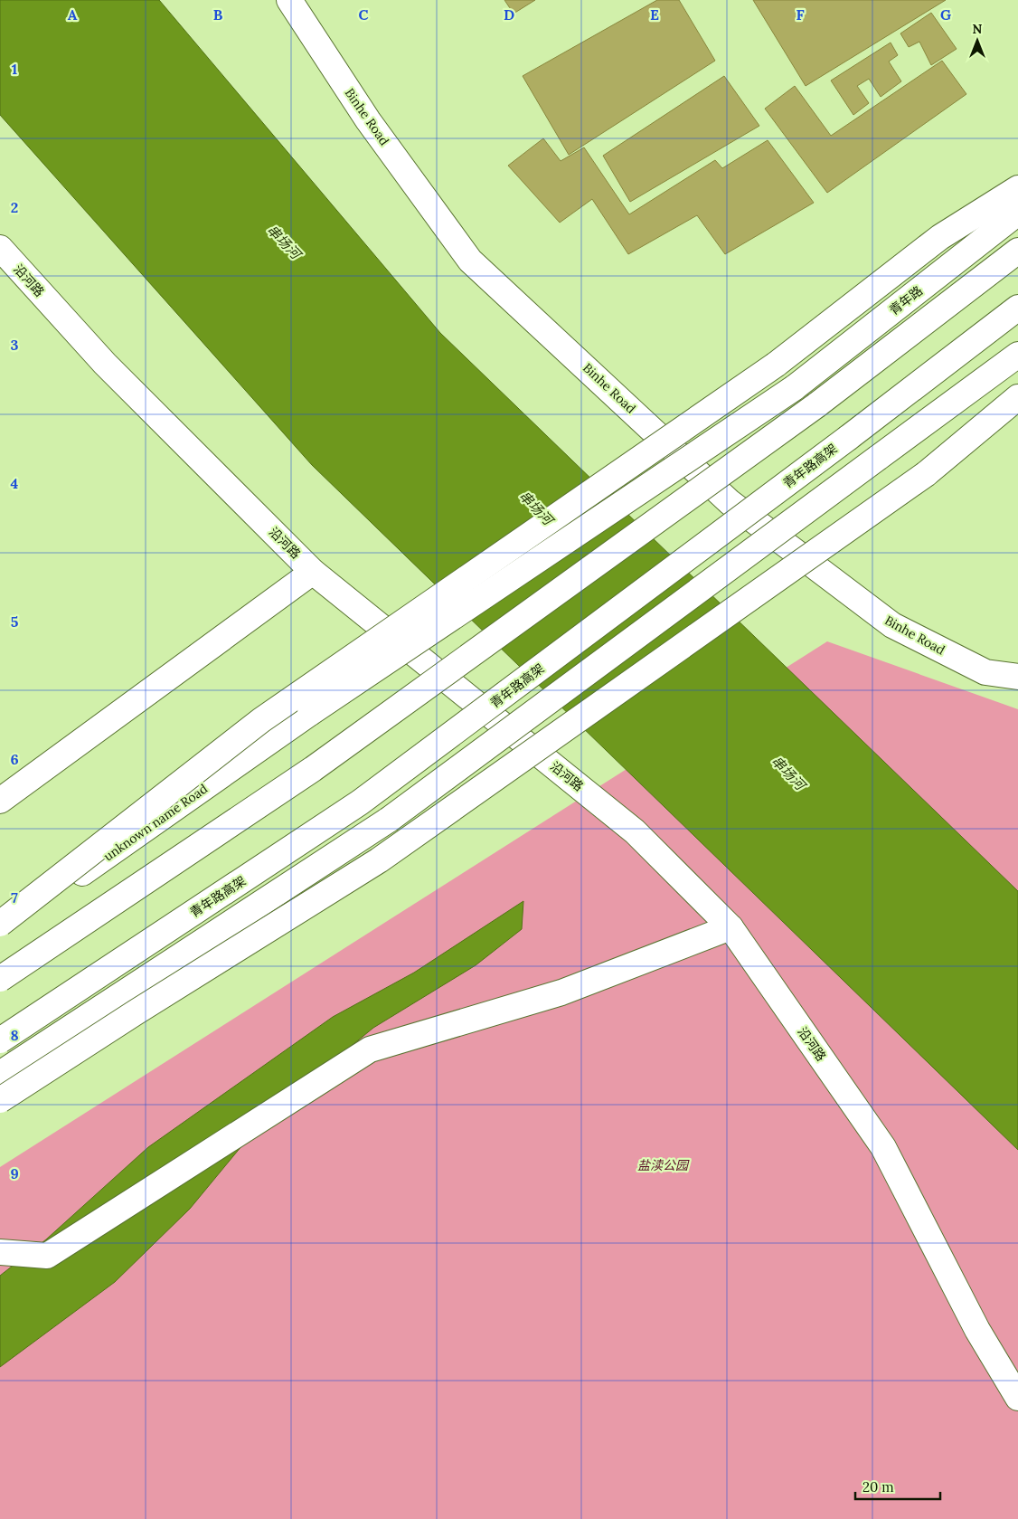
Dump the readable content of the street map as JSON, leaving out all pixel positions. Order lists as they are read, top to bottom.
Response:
{
  "streets": {
    "main road": [
      "Binhe Road",
      "沿河路",
      "青年路",
      "青年路高架",
      "unknown name Road"
    ]
  },
  "crossings": [
    ["青年路", "unknown name Road"]
  ],
  "water": ["串场河"],
  "parks": ["盐渎公园"],
  "scale_bar": "20 m",
  "north": "top",
  "grid": {
    "columns": [
      "A",
      "B",
      "C",
      "D",
      "E",
      "F",
      "G"
    ],
    "rows": [
      "1",
      "2",
      "3",
      "4",
      "5",
      "6",
      "7",
      "8",
      "9"
    ]
  }
}
